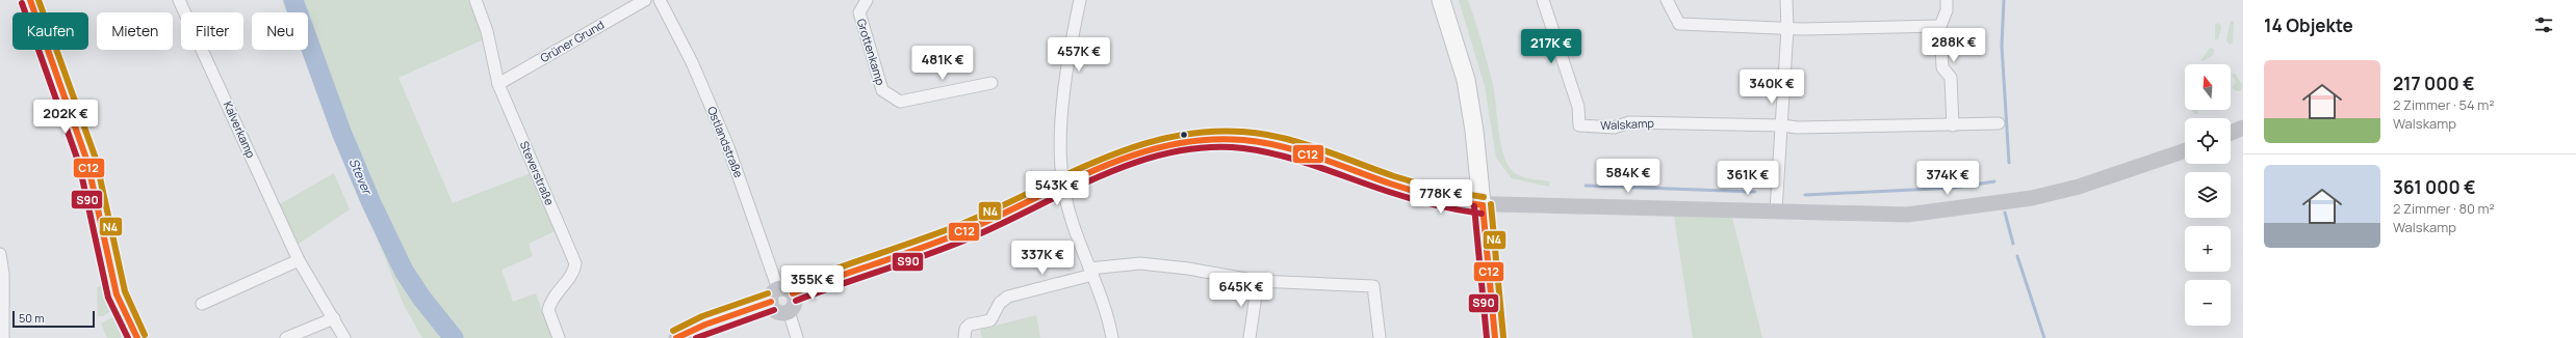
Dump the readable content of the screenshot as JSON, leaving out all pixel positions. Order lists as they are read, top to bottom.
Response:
{
  "streets": {
    "street": [
      "Grüner Grund",
      "Grottenkamp",
      "Walskamp",
      "Kalverkamp",
      "Ostlandstraße",
      "Steverstraße"
    ]
  },
  "crossings": [
    ["Grüner Grund", "Steverstraße"]
  ],
  "water": ["Stever"],
  "lines": ["transit line C12", "transit line N4", "transit line S90"],
  "scale_bar": "50 m",
  "north": "top",
  "page": {
    "heading": "14 Objekte",
    "chip": [
      "Kaufen",
      "Mieten",
      "Filter",
      "Neu"
    ],
    "price": [
      "288K €",
      "217K €",
      "457K €",
      "481K €",
      "340K €",
      "202K €",
      "584K €",
      "361K €",
      "374K €",
      "543K €",
      "778K €",
      "337K €",
      "355K €",
      "645K €"
    ],
    "list": [
      {
        "name": "217 000 €",
        "note": "2 Zimmer · 54 m² · Walskamp"
      },
      {
        "name": "361 000 €",
        "note": "2 Zimmer · 80 m² · Walskamp"
      }
    ],
    "map_buttons": ["+", "−"],
    "scale": "50 m"
  }
}
